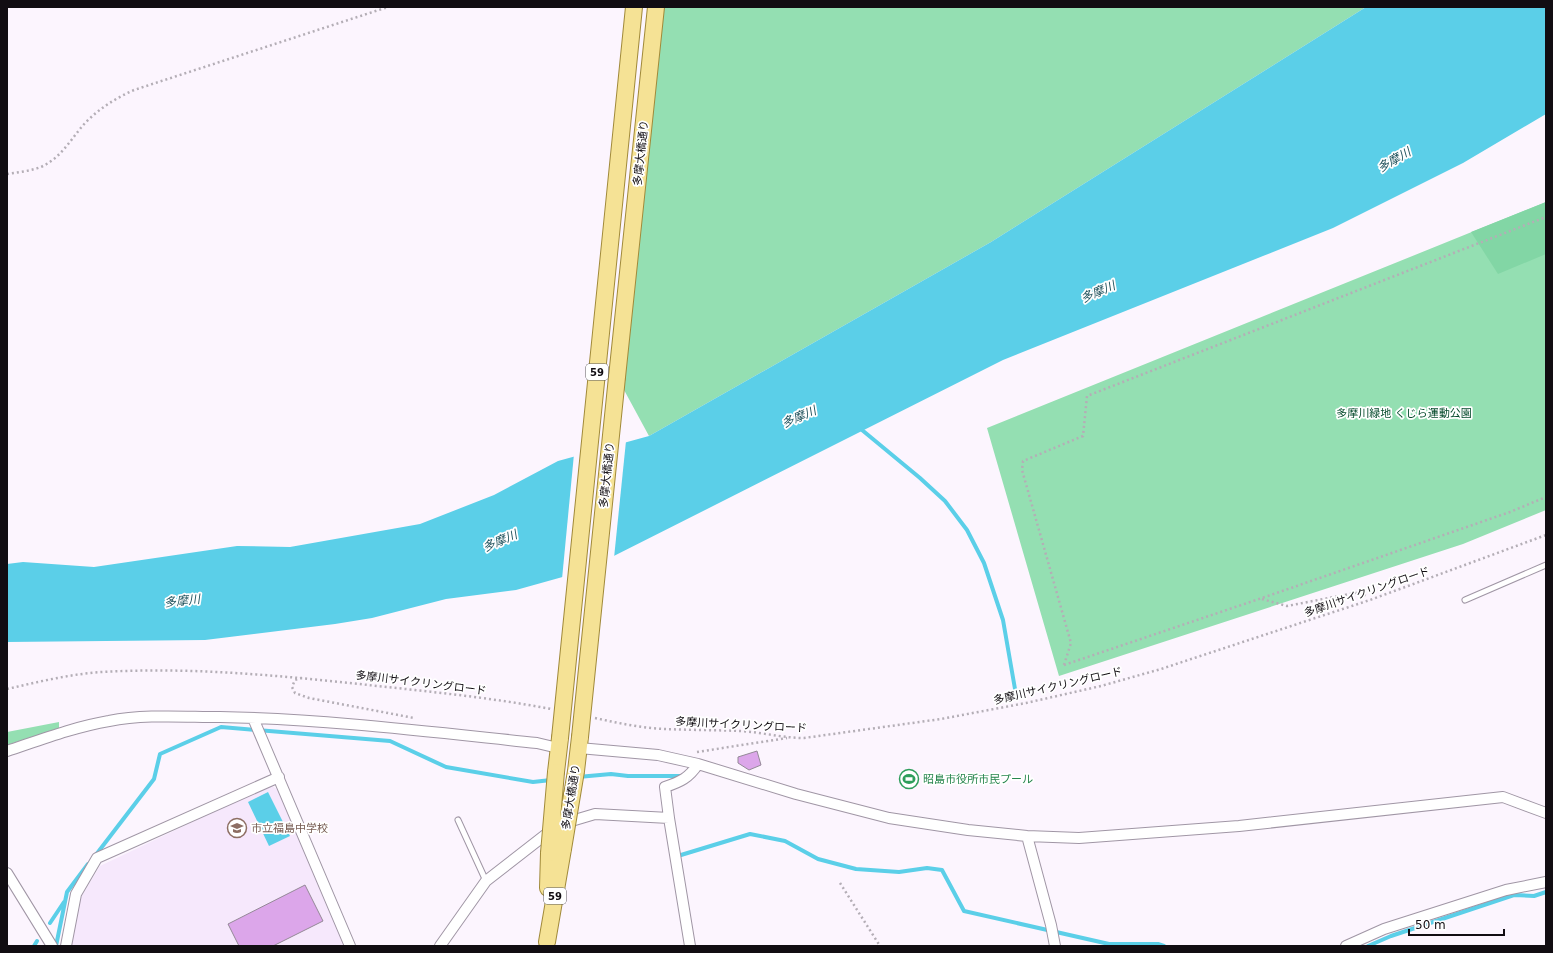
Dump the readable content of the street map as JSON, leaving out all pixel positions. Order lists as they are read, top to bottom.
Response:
{
  "streets": {
    "main road": ["多摩大橋通り", "59"],
    "path": ["多摩川サイクリングロード"]
  },
  "water": ["多摩川"],
  "parks": ["多摩川緑地 くじら運動公園"],
  "places": {
    "sports": ["昭島市役所市民プール"],
    "school or university": ["市立福島中学校"]
  },
  "scale_bar": "50 m"
}
